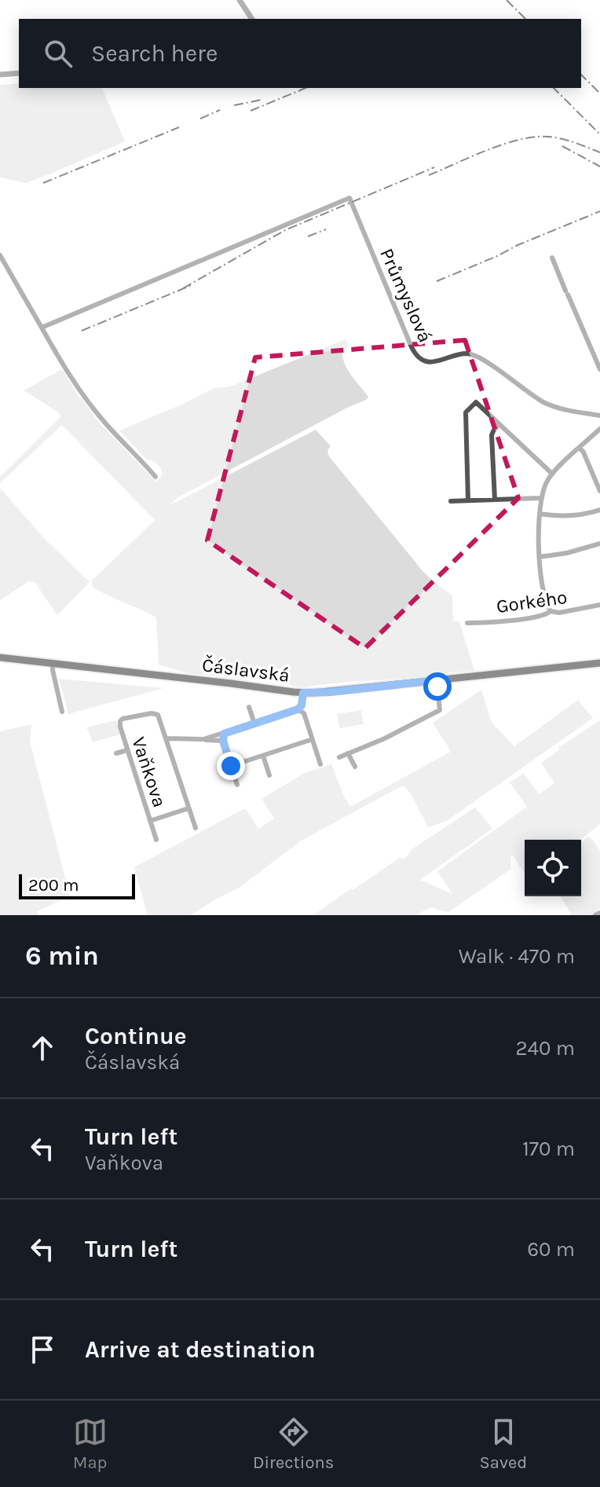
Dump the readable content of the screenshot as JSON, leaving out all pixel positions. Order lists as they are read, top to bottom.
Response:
{
  "streets": {
    "main road": ["Čáslavská"],
    "street": ["Průmyslová", "Gorkého", "Vaňkova"]
  },
  "scale_bar": "200 m",
  "page": {
    "search": "Search here",
    "scale": "200 m",
    "heading": ["6 min", "Walk · 470 m"],
    "list": [
      ["Continue", "Čáslavská", "240 m"],
      ["Turn left", "Vaňkova", "170 m"],
      ["Turn left", "60 m"],
      "Arrive at destination"
    ],
    "nav": ["Map", "Directions", "Saved"]
  }
}
